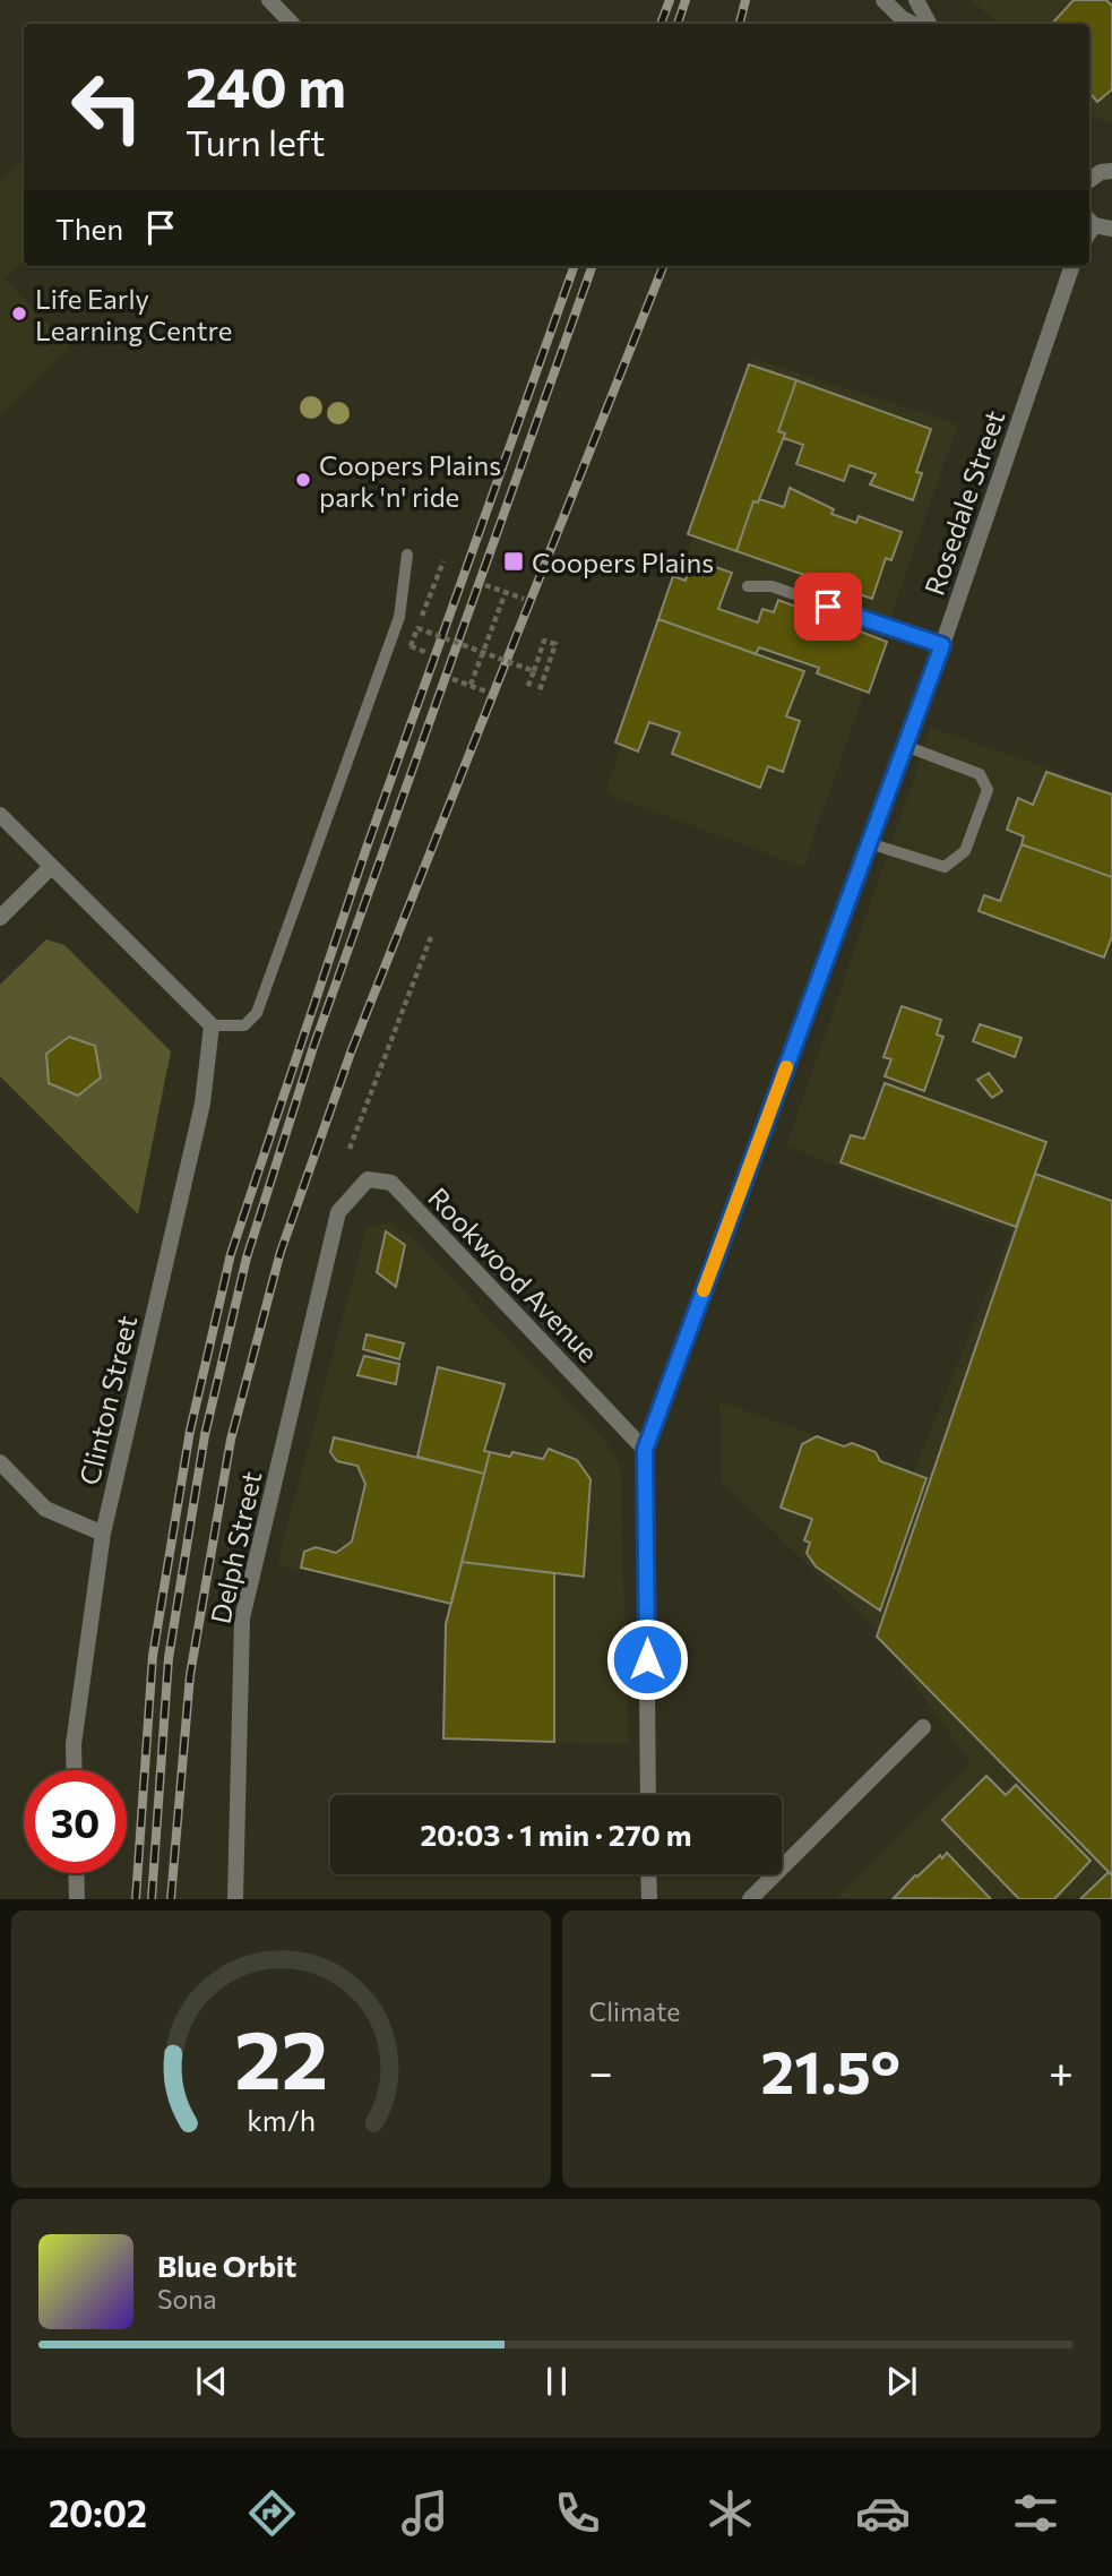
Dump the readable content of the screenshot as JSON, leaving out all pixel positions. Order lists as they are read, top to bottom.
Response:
{
  "streets": {
    "street": [
      "Rosedale Street",
      "Rookwood Avenue",
      "Clinton Street",
      "Delph Street"
    ]
  },
  "crossings": [
    ["Rosedale Street", "Rookwood Avenue"],
    ["Rookwood Avenue", "Delph Street"]
  ],
  "places": {
    "other": ["Life Early Learning Centre", "Coopers Plains park 'n' ride"],
    "transit": ["Coopers Plains"]
  },
  "page": {
    "turn": ["240 m", "Turn left"],
    "then": "Then",
    "limit": "30",
    "trip": "20:03 · 1 min · 270 m",
    "tile": "Climate",
    "heat": ["−", "21.5°", "+"],
    "song": ["Blue Orbit", "Sona"],
    "tabs": "20:02",
    "gauge": ["22", "km/h"]
  }
}
